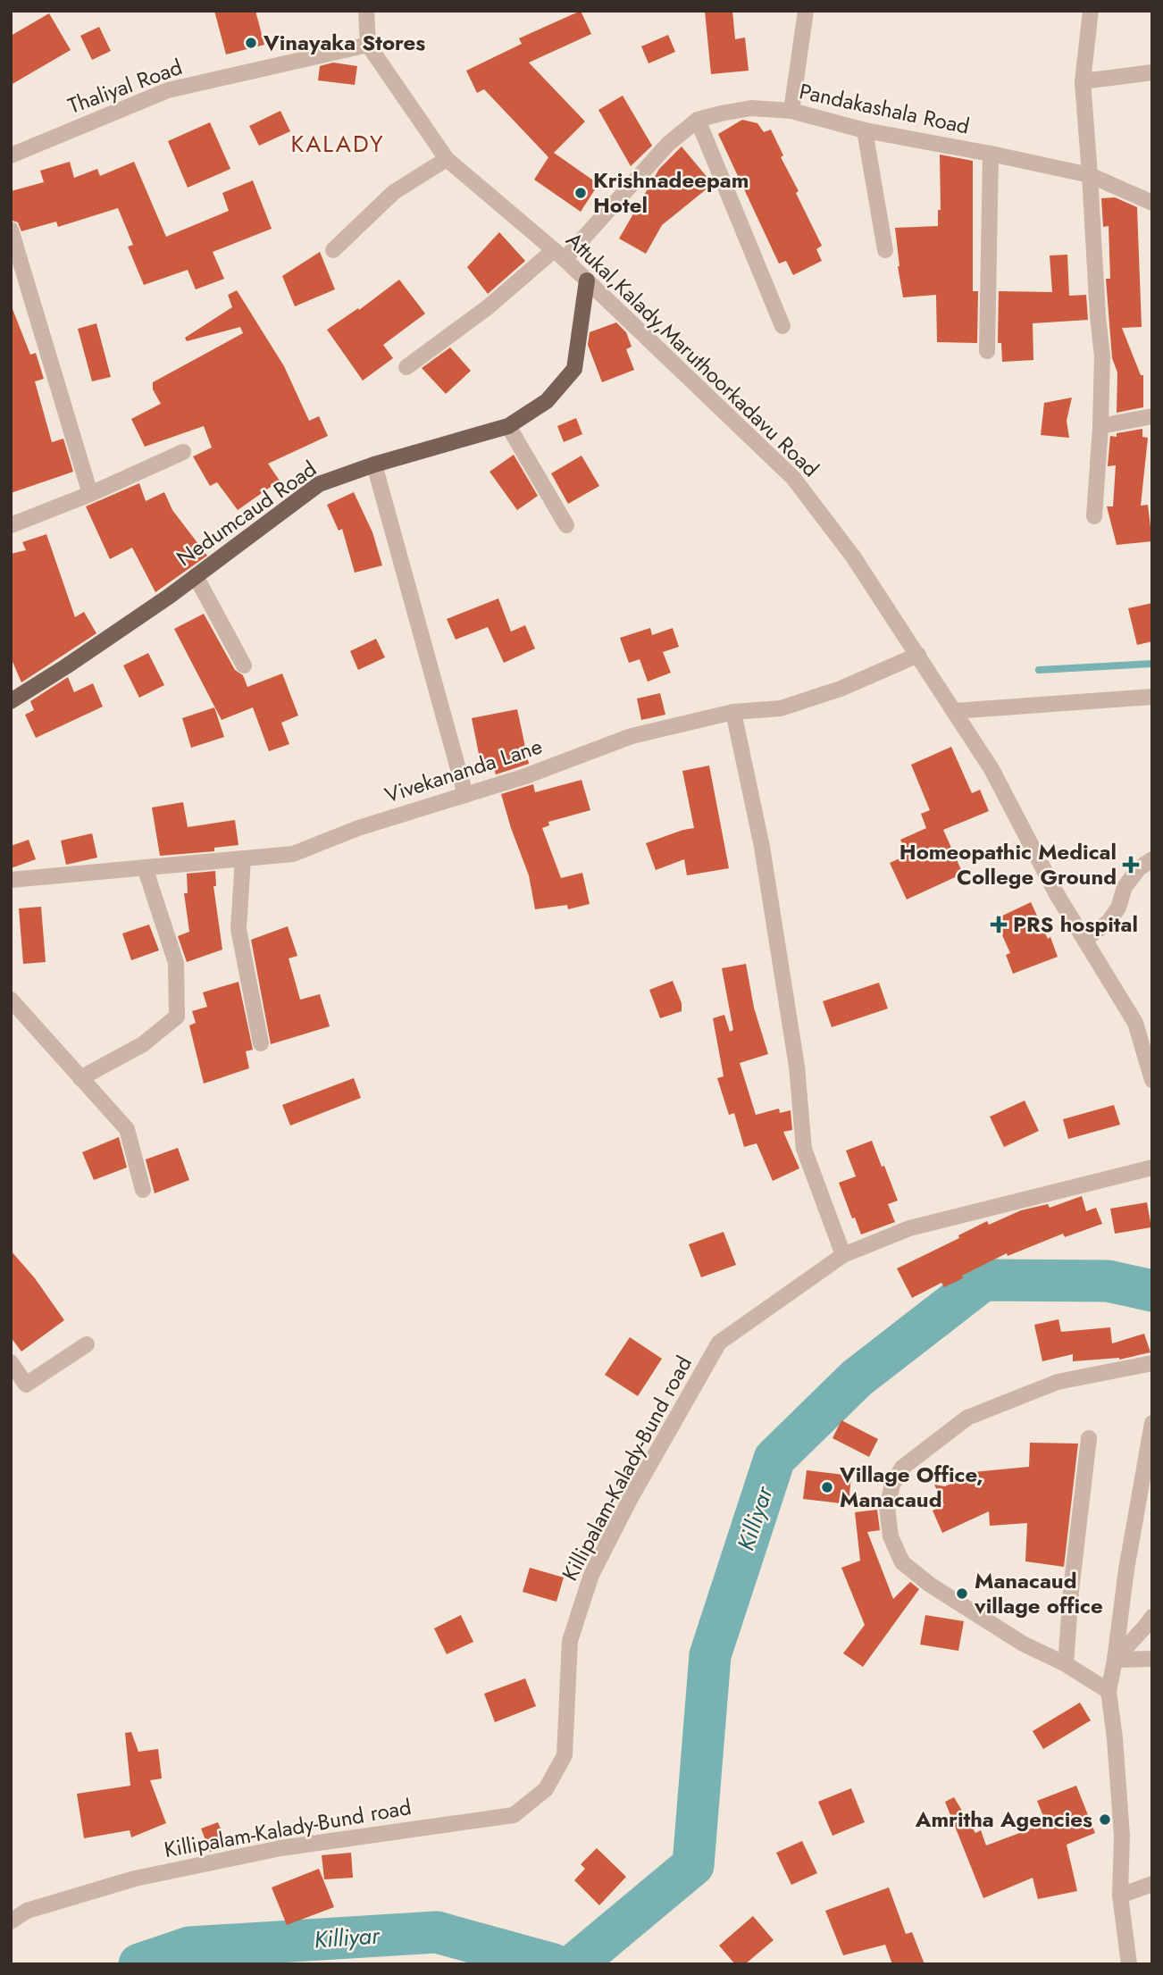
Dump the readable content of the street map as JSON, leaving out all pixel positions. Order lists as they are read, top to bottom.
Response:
{
  "streets": {
    "main road": ["Nedumcaud Road"],
    "street": [
      "Thaliyal Road",
      "Pandakashala Road",
      "Attukal,Kalady,Maruthoorkadavu Road",
      "Vivekananda Lane",
      "Killipalam-Kalady-Bund road"
    ]
  },
  "crossings": [
    ["Thaliyal Road", "Attukal,Kalady,Maruthoorkadavu Road"],
    ["Pandakashala Road", "Attukal,Kalady,Maruthoorkadavu Road"],
    ["Attukal,Kalady,Maruthoorkadavu Road", "Nedumcaud Road"],
    ["Attukal,Kalady,Maruthoorkadavu Road", "Vivekananda Lane"]
  ],
  "districts": ["KALADY"],
  "water": ["Killiyar"],
  "places": {
    "other": [
      "Vinayaka Stores",
      "Krishnadeepam Hotel",
      "Village Office, Manacaud",
      "Manacaud village office",
      "Amritha Agencies"
    ],
    "health": ["Homeopathic Medical College Ground", "PRS hospital"]
  }
}
